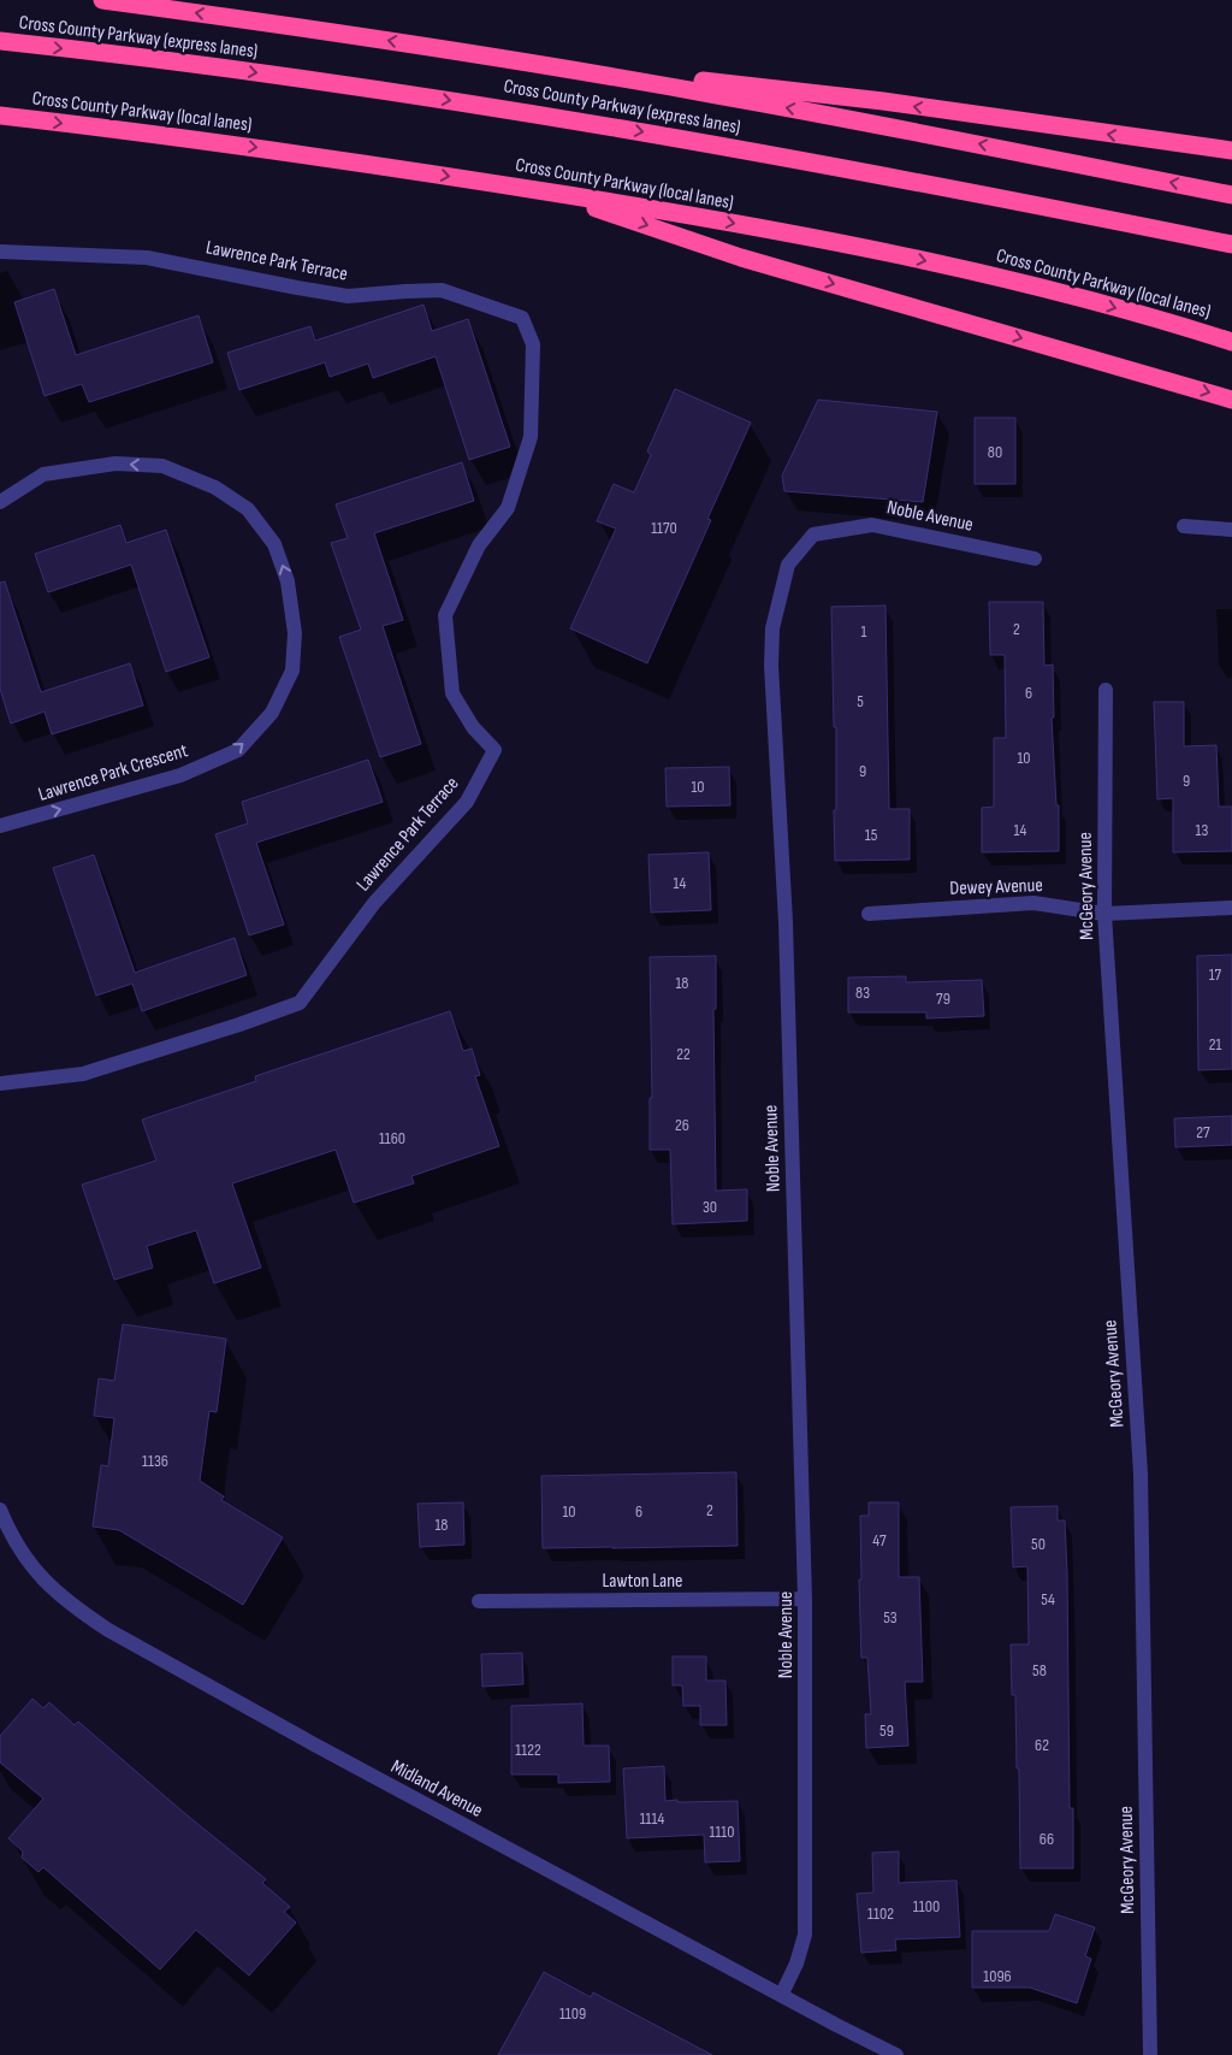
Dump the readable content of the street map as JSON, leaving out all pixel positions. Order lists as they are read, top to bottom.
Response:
{
  "streets": {
    "highway": ["Cross County Parkway (express lanes)", "Cross County Parkway (local lanes)"],
    "street": [
      "Lawrence Park Terrace",
      "Noble Avenue",
      "Lawrence Park Crescent",
      "McGeory Avenue",
      "Dewey Avenue",
      "Lawton Lane",
      "Midland Avenue"
    ]
  },
  "crossings": [
    ["Noble Avenue", "Lawton Lane"],
    ["Noble Avenue", "Midland Avenue"],
    ["McGeory Avenue", "Dewey Avenue"]
  ],
  "house_numbers": [
    "80",
    "1170",
    "2",
    "1",
    "6",
    "5",
    "10",
    "9",
    "9",
    "10",
    "14",
    "13",
    "15",
    "14",
    "17",
    "18",
    "83",
    "79",
    "21",
    "22",
    "26",
    "27",
    "1160",
    "30",
    "1136",
    "2",
    "10",
    "6",
    "18",
    "47",
    "50",
    "54",
    "53",
    "58",
    "59",
    "62",
    "1122",
    "1114",
    "1110",
    "66",
    "1100",
    "1102",
    "1096",
    "1109"
  ]
}
